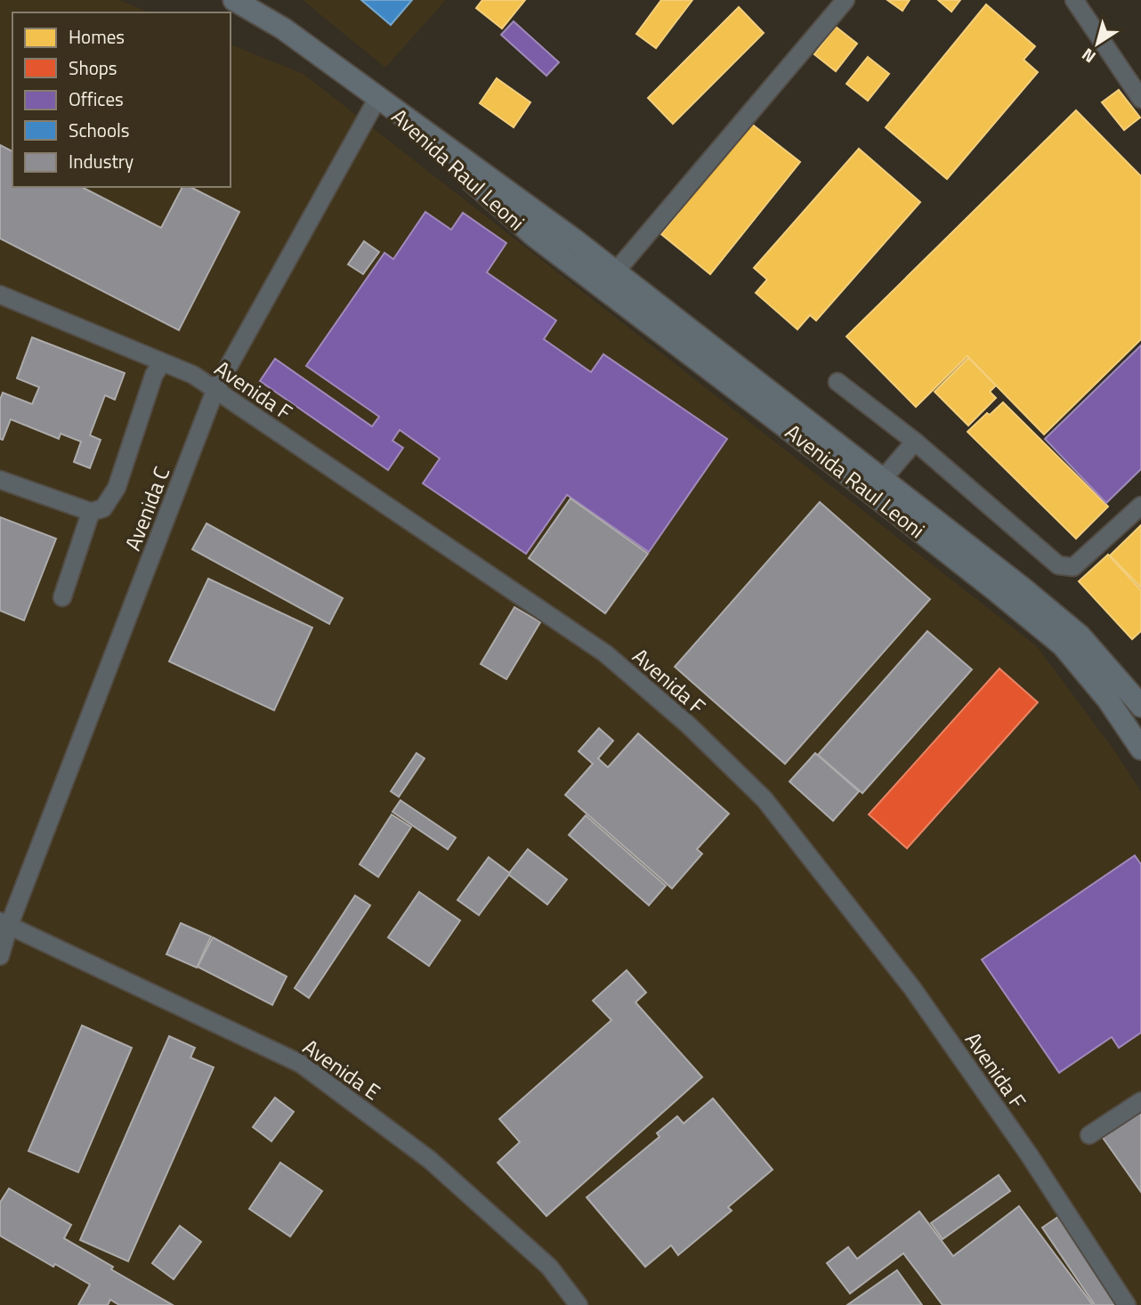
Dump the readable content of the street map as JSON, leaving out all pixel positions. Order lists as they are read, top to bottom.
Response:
{
  "streets": {
    "main road": ["Avenida Raul Leoni"],
    "street": ["Avenida F", "Avenida C", "Avenida E"]
  },
  "crossings": [
    ["Avenida Raul Leoni", "Avenida C"],
    ["Avenida F", "Avenida C"],
    ["Avenida C", "Avenida E"]
  ],
  "legend": [
    "Homes",
    "Shops",
    "Offices",
    "Schools",
    "Industry"
  ],
  "north": "bottom left"
}
